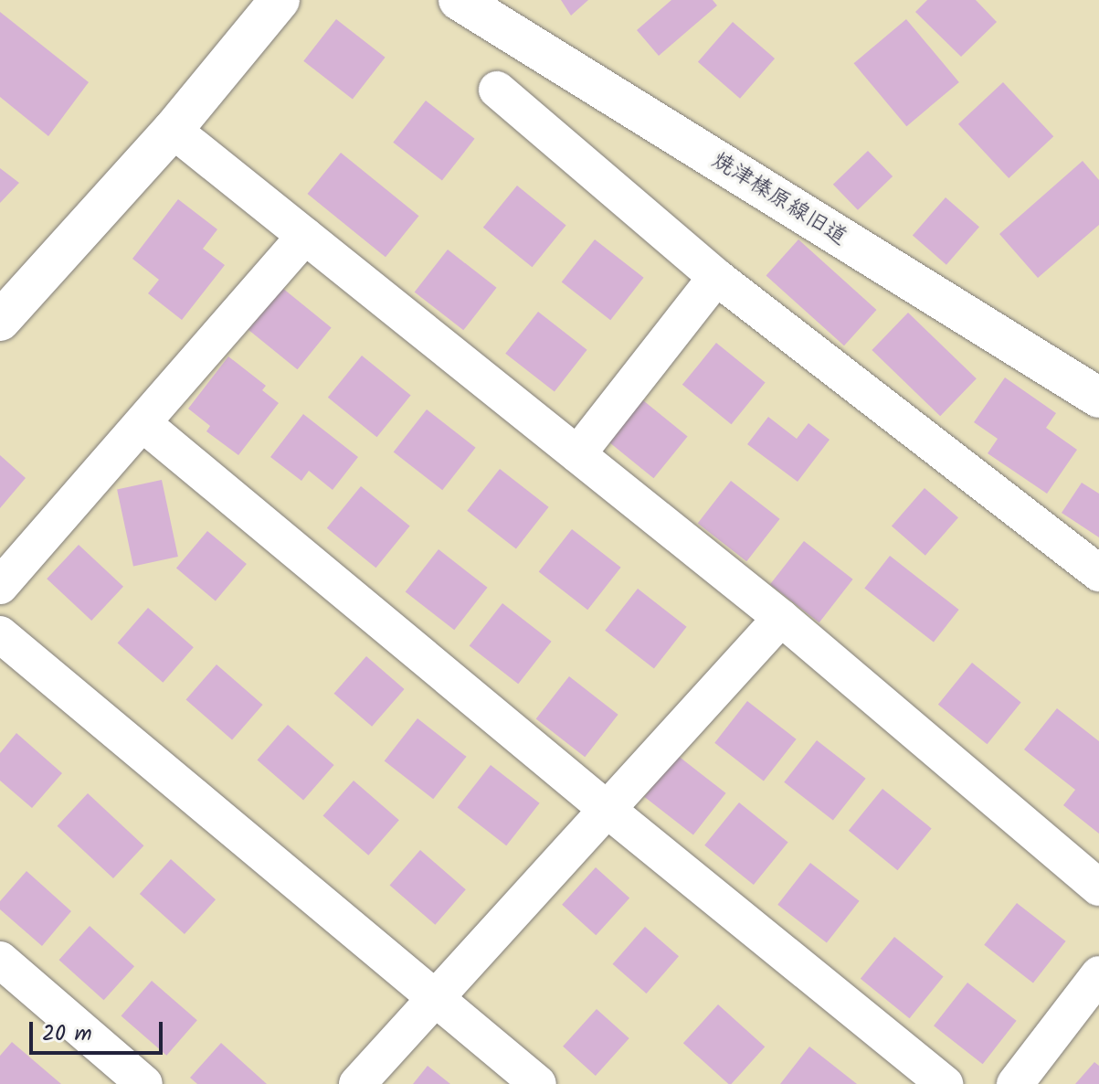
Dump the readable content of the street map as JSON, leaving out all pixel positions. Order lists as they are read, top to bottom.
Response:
{
  "streets": {
    "street": ["焼津榛原線旧道"]
  },
  "scale_bar": "20 m"
}
